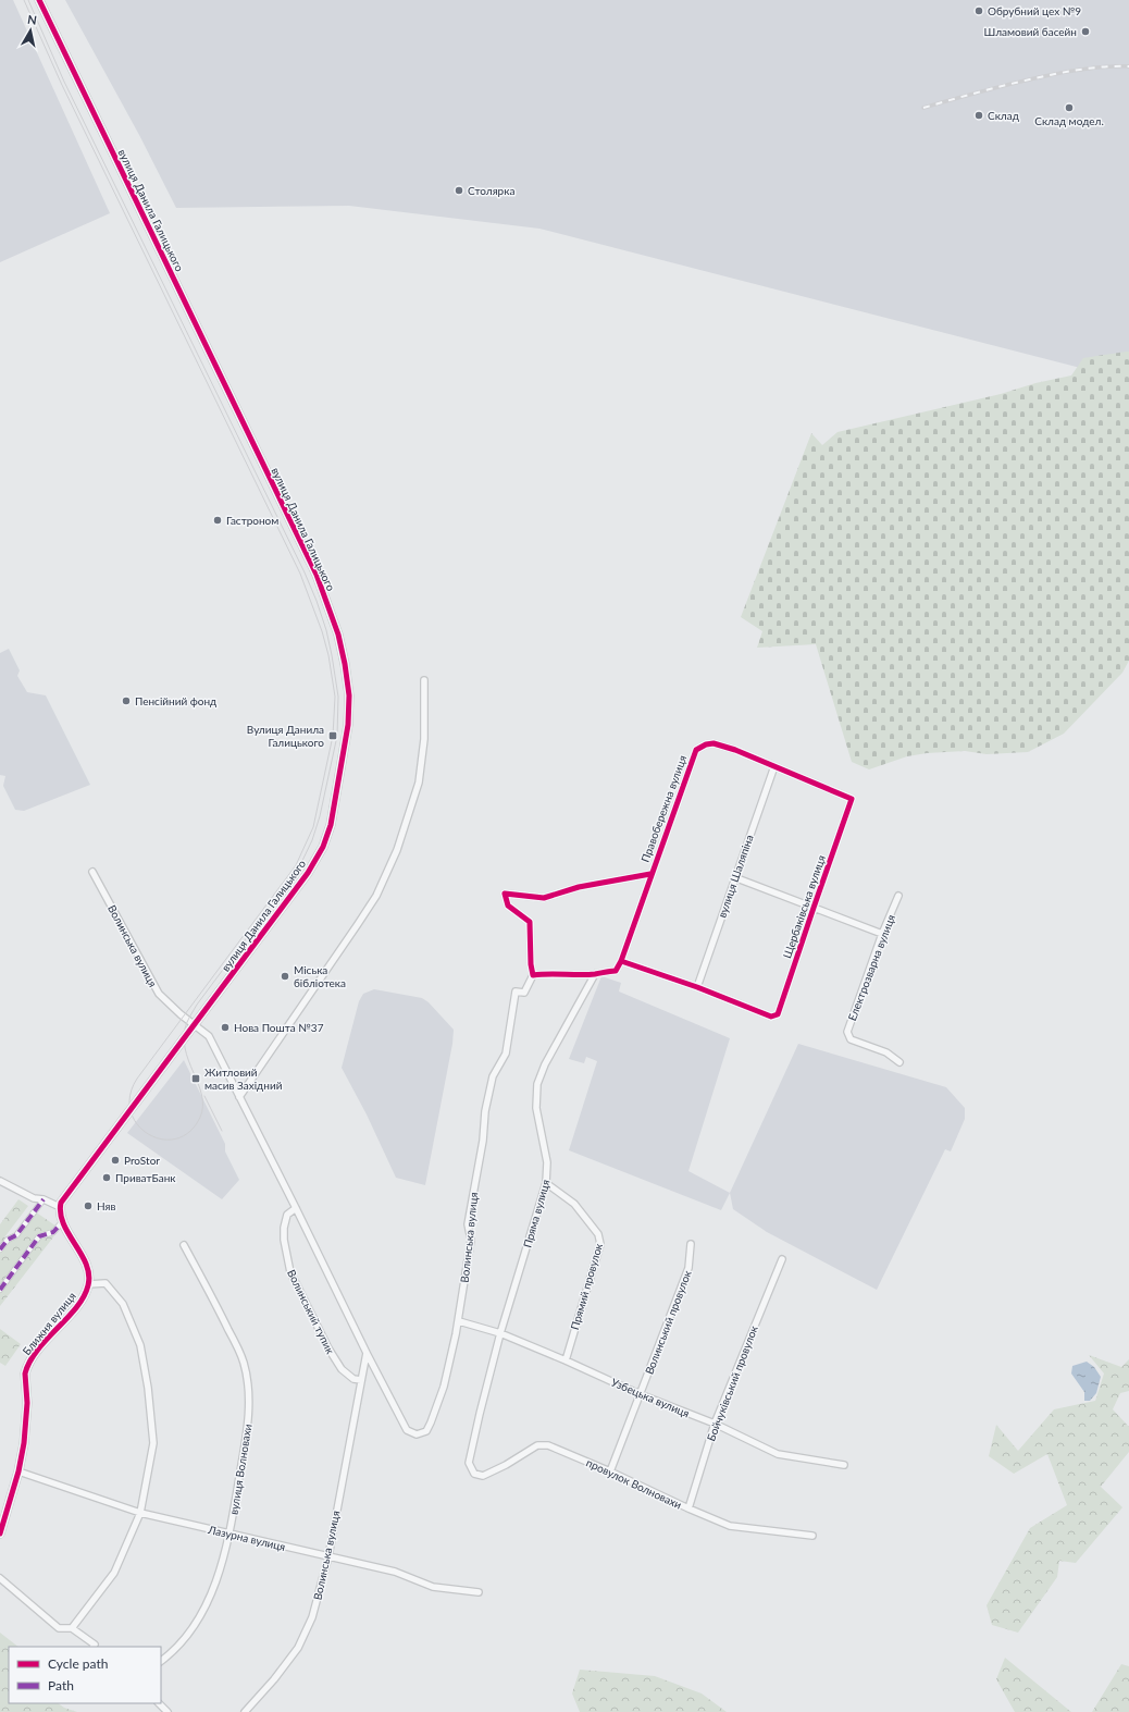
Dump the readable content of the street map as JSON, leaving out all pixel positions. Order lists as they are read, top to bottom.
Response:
{
  "streets": {
    "street": [
      "вулиця Данила Галицького",
      "Правобережна вулиця",
      "вулиця Шаляпіна",
      "Щербаківська вулиця",
      "Волинська вулиця",
      "Електрозварна вулиця",
      "Пряма вулиця",
      "Прямий провулок",
      "Волинський тупик",
      "Волинський провулок",
      "Ближня вулиця",
      "Бойчуківський провулок",
      "Узбецька вулиця",
      "вулиця Волновахи",
      "провулок Волновахи",
      "Лазурна вулиця"
    ]
  },
  "crossings": [
    ["вулиця Данила Галицького", "Волинська вулиця"],
    ["Правобережна вулиця", "вулиця Шаляпіна"],
    ["Правобережна вулиця", "Щербаківська вулиця"],
    ["Правобережна вулиця", "Волинська вулиця"],
    ["вулиця Шаляпіна", "Щербаківська вулиця"],
    ["Волинська вулиця", "Волинський тупик"],
    ["Волинська вулиця", "Узбецька вулиця"],
    ["Волинська вулиця", "Лазурна вулиця"],
    ["Пряма вулиця", "Прямий провулок"],
    ["Пряма вулиця", "Узбецька вулиця"],
    ["Пряма вулиця", "провулок Волновахи"],
    ["Прямий провулок", "Узбецька вулиця"],
    ["Волинський провулок", "Узбецька вулиця"],
    ["Волинський провулок", "провулок Волновахи"],
    ["Ближня вулиця", "Лазурна вулиця"],
    ["Бойчуківський провулок", "Узбецька вулиця"],
    ["Бойчуківський провулок", "провулок Волновахи"],
    ["вулиця Волновахи", "Лазурна вулиця"]
  ],
  "places": {
    "other": [
      "Обрубний цех №9",
      "Шламовий басейн",
      "Склад модел.",
      "Склад",
      "Столярка",
      "Гастроном",
      "Пенсійний фонд",
      "Міська бібліотека",
      "Нова Пошта №37",
      "ProStor",
      "ПриватБанк",
      "Няв"
    ],
    "transit": ["Вулиця Данила Галицького", "Житловий масив Західний"]
  },
  "legend": ["Cycle path", "Path"],
  "north": "top"
}
